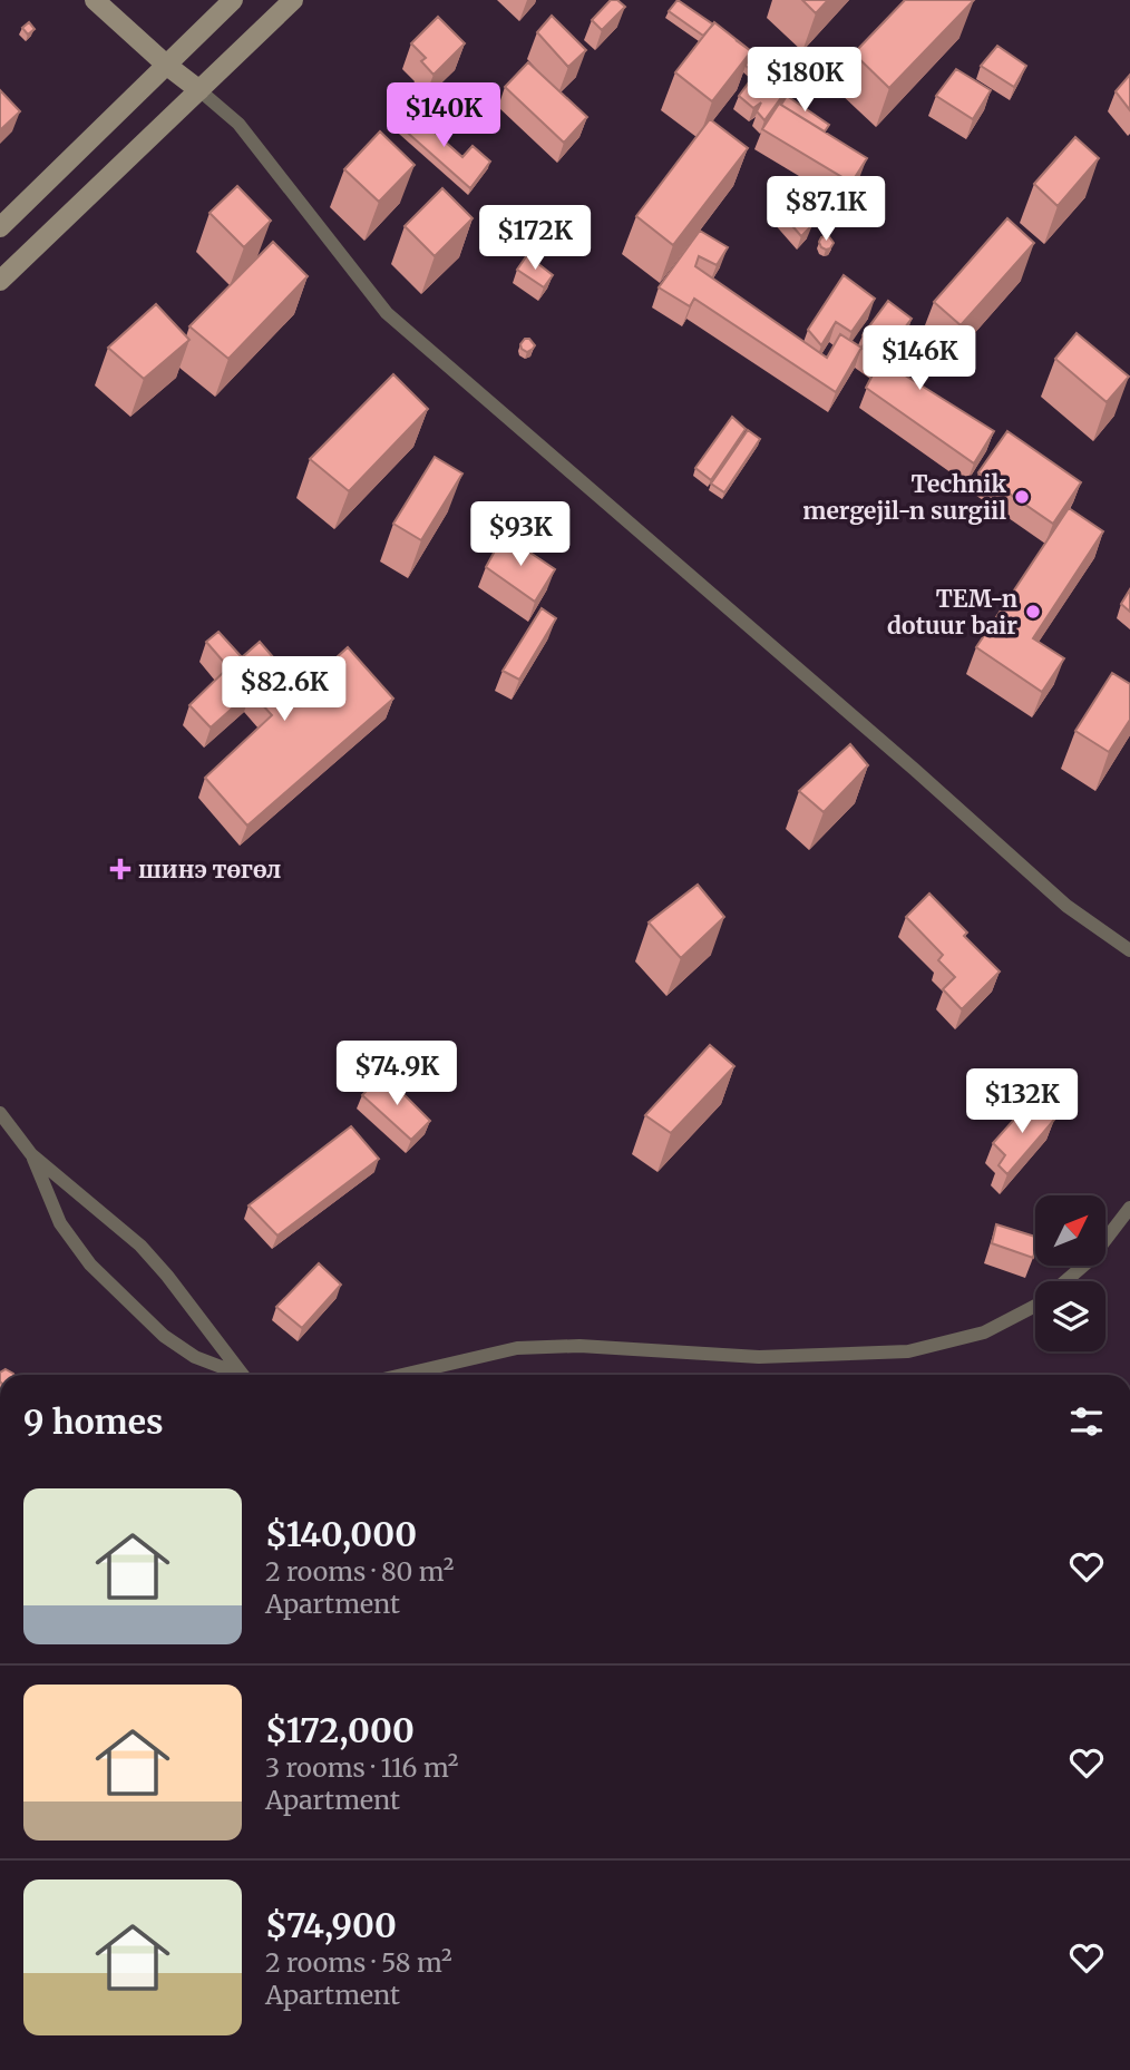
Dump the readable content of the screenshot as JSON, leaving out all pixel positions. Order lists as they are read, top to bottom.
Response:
{
  "places": {
    "other": ["Technik mergejil-n surgiil", "TEM-n dotuur bair"],
    "health": ["шинэ төгөл"]
  },
  "north": "top right",
  "page": {
    "price": [
      "$180K",
      "$140K",
      "$87.1K",
      "$172K",
      "$146K",
      "$93K",
      "$82.6K",
      "$74.9K",
      "$132K"
    ],
    "heading": "9 homes",
    "list": [
      {
        "name": "$140,000",
        "note": "2 rooms · 80 m² · Apartment"
      },
      {
        "name": "$172,000",
        "note": "3 rooms · 116 m² · Apartment"
      },
      {
        "name": "$74,900",
        "note": "2 rooms · 58 m² · Apartment"
      }
    ]
  }
}
